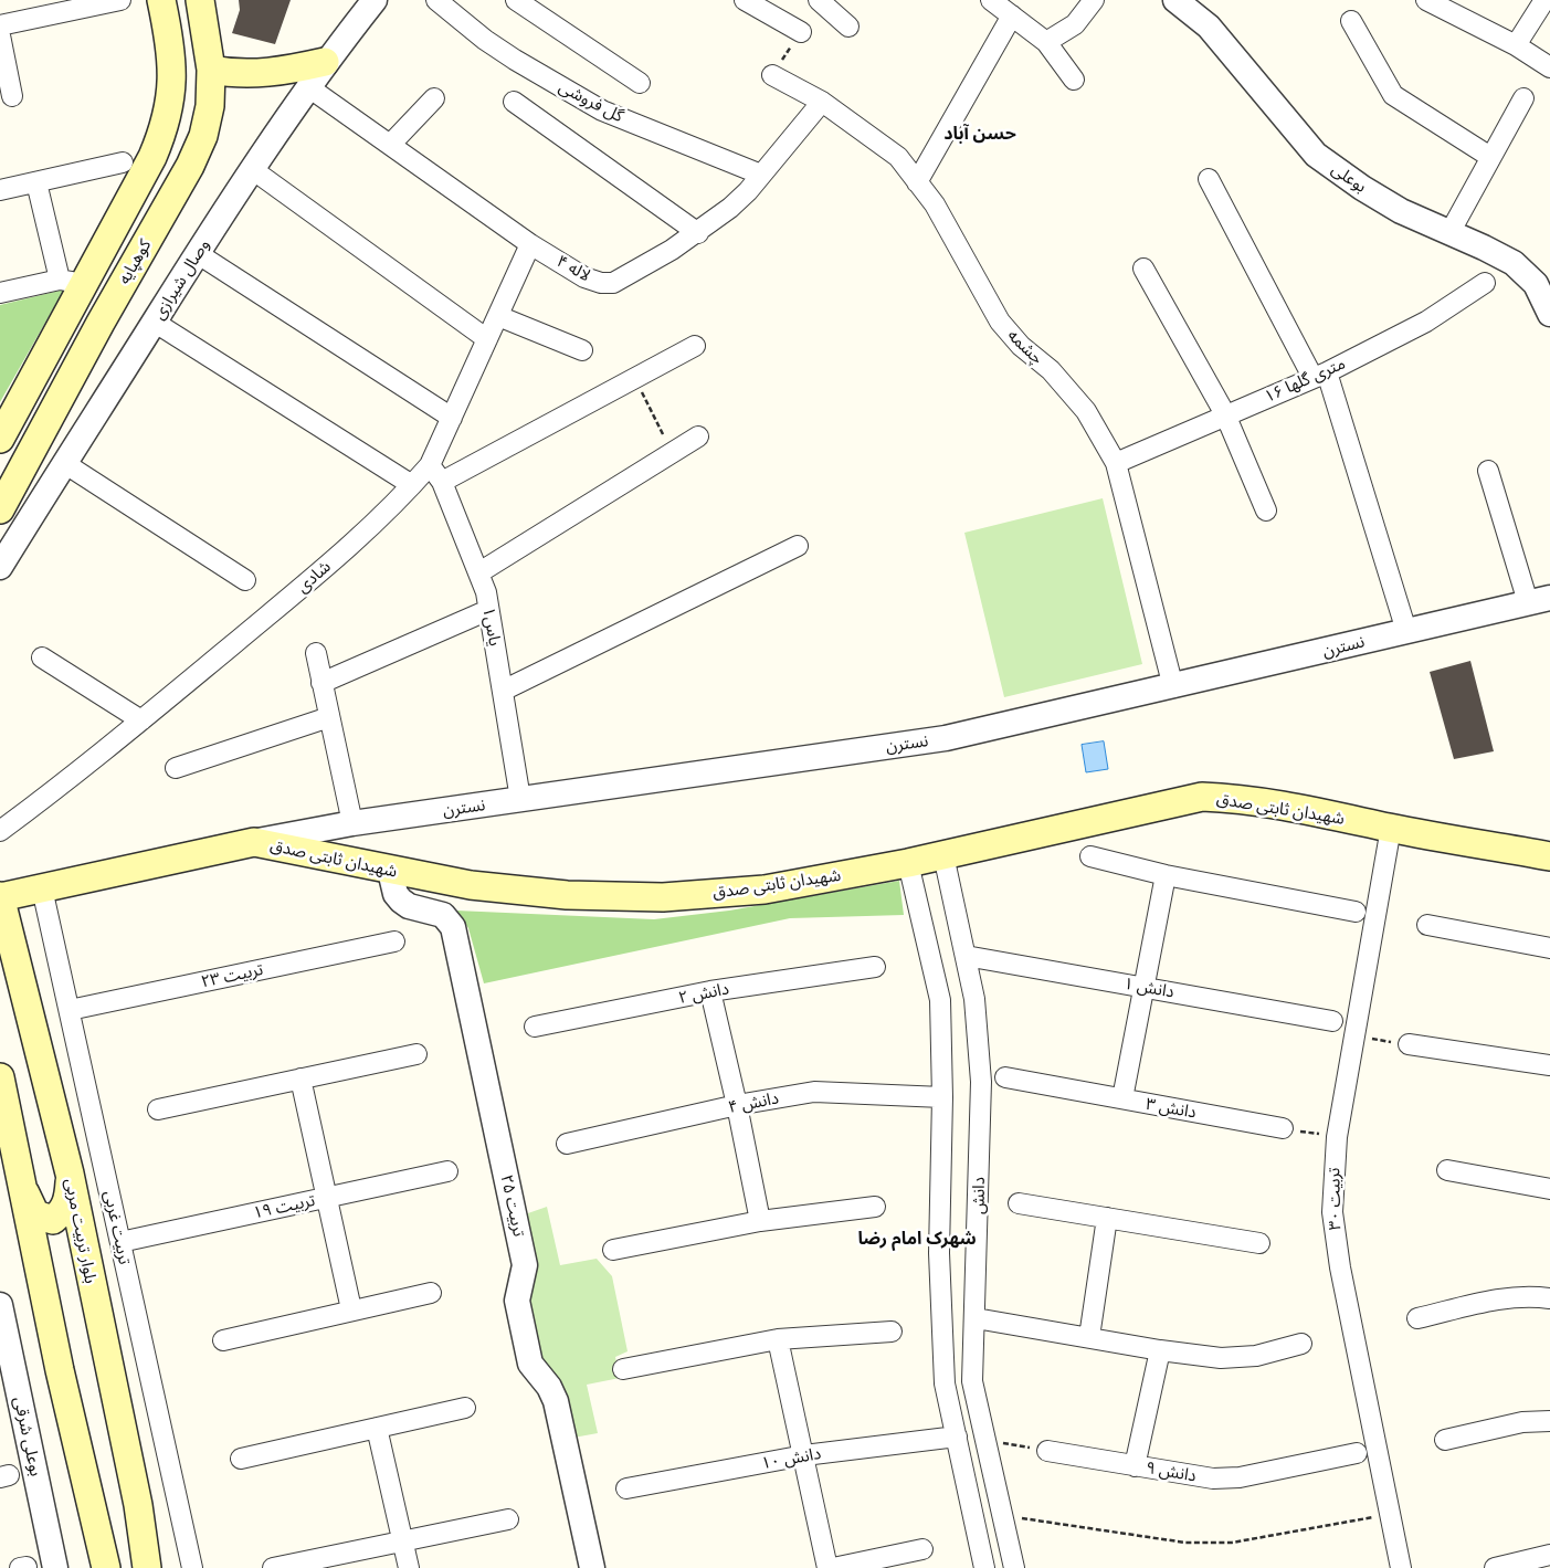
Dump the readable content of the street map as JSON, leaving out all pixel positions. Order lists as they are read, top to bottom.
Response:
{
  "streets": {
    "main road": ["کوهپایه", "شهیدان ثابتی صدق", "بلوار تربیت مربی"],
    "street": [
      "گل فروشی",
      "بوعلی",
      "لاله ۴",
      "وصال شیرازی",
      "چشمه",
      "۱۶ متری گلها",
      "شادی",
      "یاس۱",
      "نسترن",
      "تربیت ۲۳",
      "دانش ۱",
      "دانش ۲",
      "دانش ۴",
      "دانش ۳",
      "دانش",
      "تربیت ۳۰",
      "تربیت ۲۵",
      "تربیت ۱۹",
      "تربیت غربی",
      "بوعلی شرقی",
      "دانش ۱۰",
      "دانش ۹"
    ]
  },
  "crossings": [
    ["گل فروشی", "لاله ۴"],
    ["لاله ۴", "وصال شیرازی"],
    ["لاله ۴", "چشمه"],
    ["لاله ۴", "شادی"],
    ["چشمه", "۱۶ متری گلها"],
    ["چشمه", "نسترن"],
    ["شادی", "یاس۱"],
    ["یاس۱", "نسترن"],
    ["نسترن", "شهیدان ثابتی صدق"],
    ["شهیدان ثابتی صدق", "دانش"],
    ["شهیدان ثابتی صدق", "تربیت ۳۰"],
    ["شهیدان ثابتی صدق", "تربیت ۲۵"],
    ["شهیدان ثابتی صدق", "تربیت غربی"],
    ["شهیدان ثابتی صدق", "بلوار تربیت مربی"],
    ["تربیت ۲۳", "تربیت غربی"],
    ["دانش ۱", "دانش"],
    ["تربیت ۱۹", "تربیت غربی"]
  ],
  "districts": ["حسن آباد", "شهرک امام رضا"]
}
